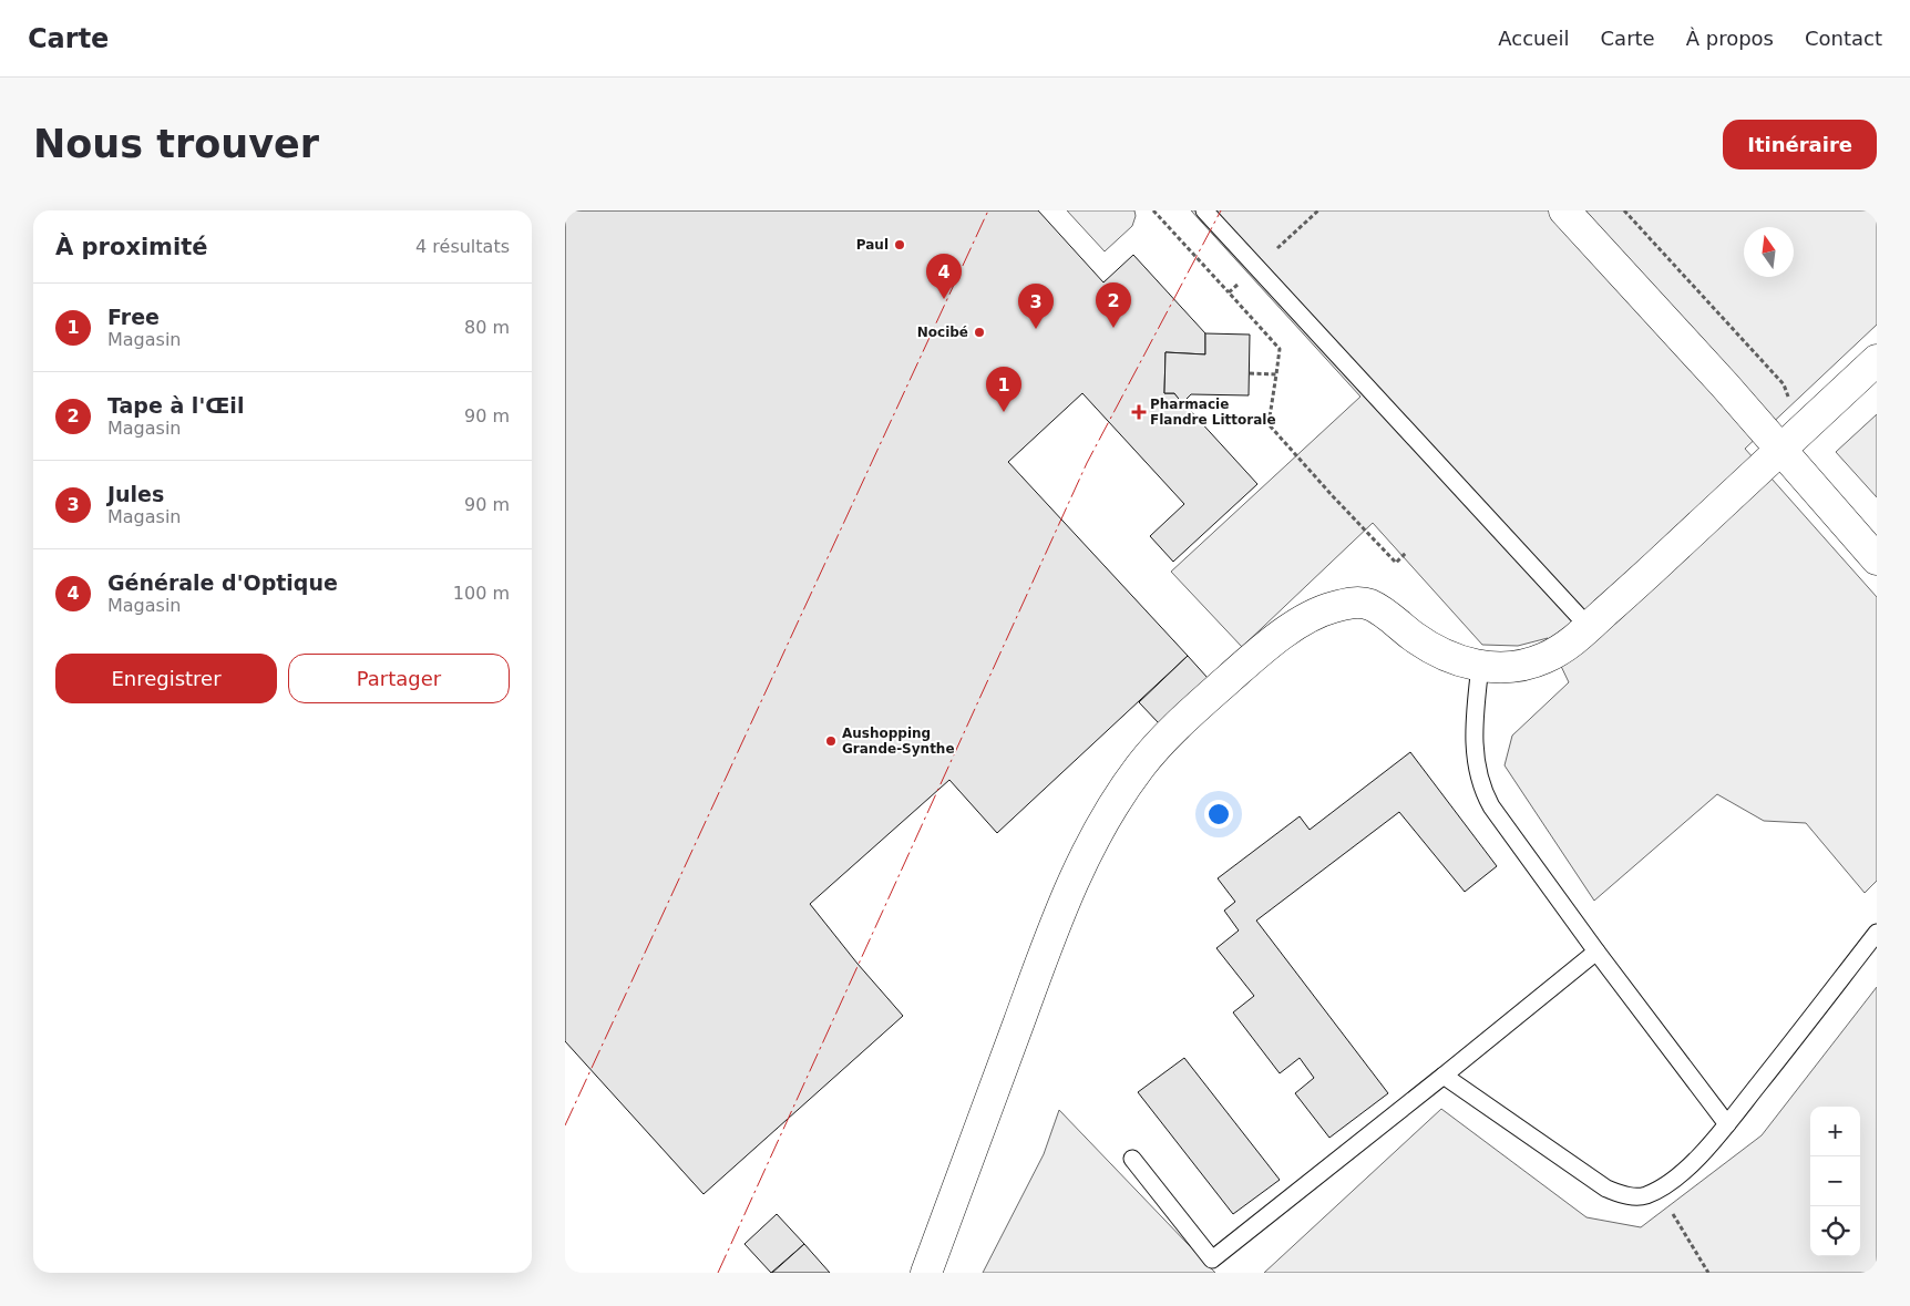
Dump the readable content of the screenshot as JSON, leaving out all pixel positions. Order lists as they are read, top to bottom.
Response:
{
  "places": {
    "other": ["Paul", "Nocibé", "Aushopping Grande-Synthe"],
    "health": ["Pharmacie Flandre Littorale"]
  },
  "north": "top",
  "page": {
    "header": "Carte",
    "nav": [
      "Accueil",
      "Carte",
      "À propos",
      "Contact"
    ],
    "buttons": [
      "Itinéraire",
      ["Enregistrer", "Partager"]
    ],
    "title": "Nous trouver",
    "heading": ["À proximité", "4 résultats"],
    "pins": [
      "4",
      "2",
      "3",
      "1"
    ],
    "list": [
      {
        "mark": "1",
        "name": "Free",
        "note": "Magasin",
        "value": "80 m"
      },
      {
        "mark": "2",
        "name": "Tape à l'Œil",
        "note": "Magasin",
        "value": "90 m"
      },
      {
        "mark": "3",
        "name": "Jules",
        "note": "Magasin",
        "value": "90 m"
      },
      {
        "mark": "4",
        "name": "Générale d'Optique",
        "note": "Magasin",
        "value": "100 m"
      }
    ],
    "map_buttons": ["+", "−"]
  }
}
